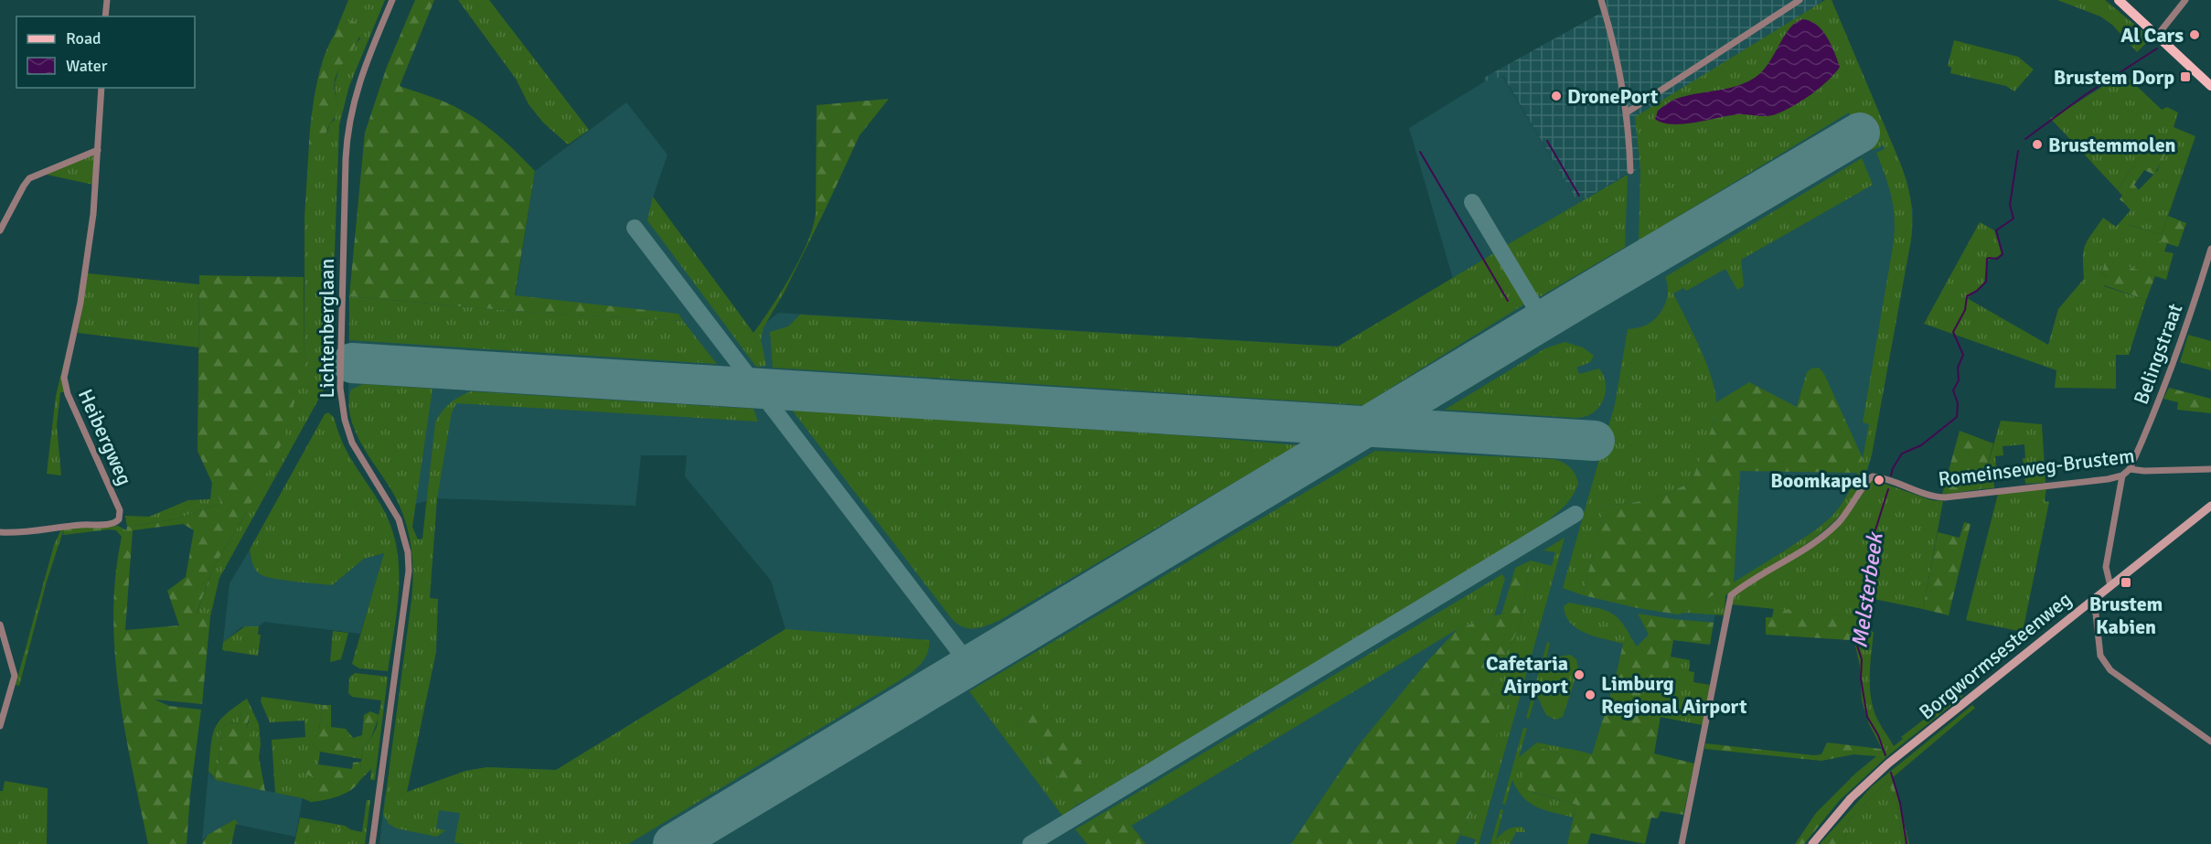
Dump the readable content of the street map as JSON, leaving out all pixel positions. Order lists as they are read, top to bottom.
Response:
{
  "streets": {
    "main road": ["Borgwormsesteenweg"],
    "street": [
      "Lichtenberglaan",
      "Belingstraat",
      "Heibergweg",
      "Romeinseweg-Brustem"
    ]
  },
  "crossings": [
    ["Belingstraat", "Romeinseweg-Brustem"]
  ],
  "water": ["Melsterbeek"],
  "places": {
    "other": [
      "Al Cars",
      "DronePort",
      "Brustemmolen",
      "Boomkapel",
      "Cafetaria Airport",
      "Limburg Regional Airport"
    ],
    "transit": ["Brustem Dorp", "Brustem Kabien"]
  },
  "legend": ["Road", "Water"]
}
